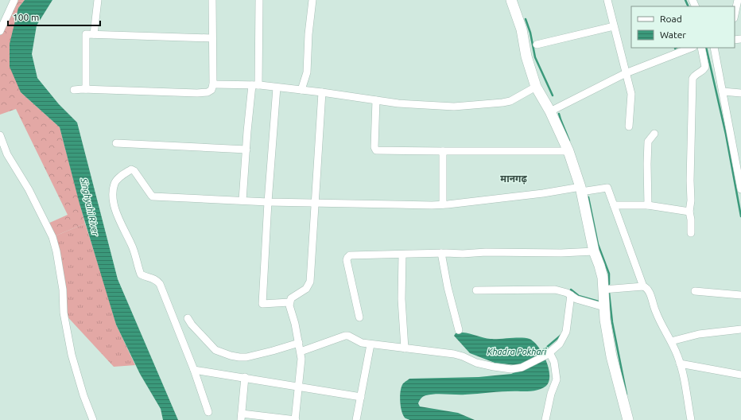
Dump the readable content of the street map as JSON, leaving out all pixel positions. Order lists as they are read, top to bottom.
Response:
{
  "districts": ["मानगढ़"],
  "water": ["Singhyahi River", "Khadra Pokhari"],
  "legend": ["Road", "Water"],
  "scale_bar": "100 m"
}
